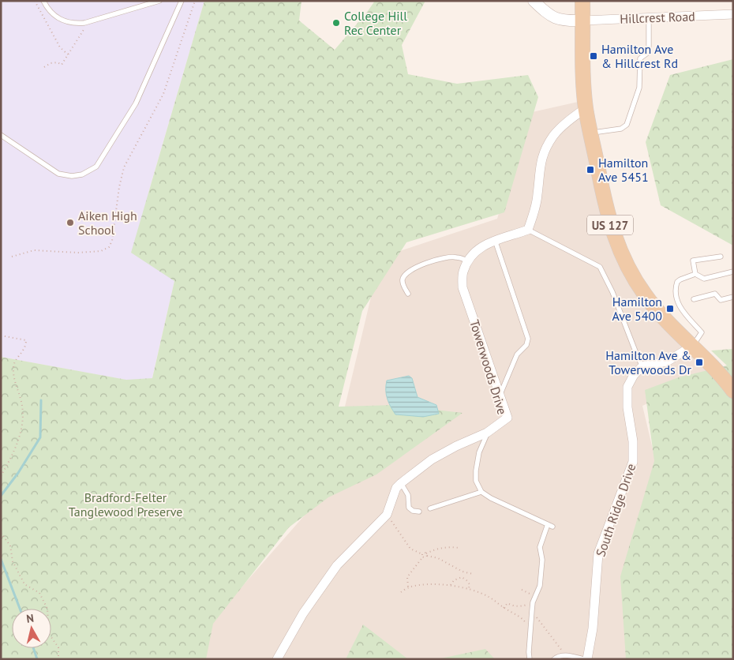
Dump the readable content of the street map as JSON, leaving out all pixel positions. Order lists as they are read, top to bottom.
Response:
{
  "streets": {
    "main road": ["US 127"],
    "street": ["Hillcrest Road", "Towerwoods Drive", "South Ridge Drive"]
  },
  "crossings": [
    ["Hillcrest Road", "US 127"]
  ],
  "parks": ["Bradford-Felter Tanglewood Preserve"],
  "places": {
    "other": ["College Hill Rec Center", "Aiken High School"],
    "transit": [
      "Hamilton Ave & Hillcrest Rd",
      "Hamilton Ave 5451",
      "Hamilton Ave 5400",
      "Hamilton Ave & Towerwoods Dr"
    ]
  },
  "north": "top"
}
